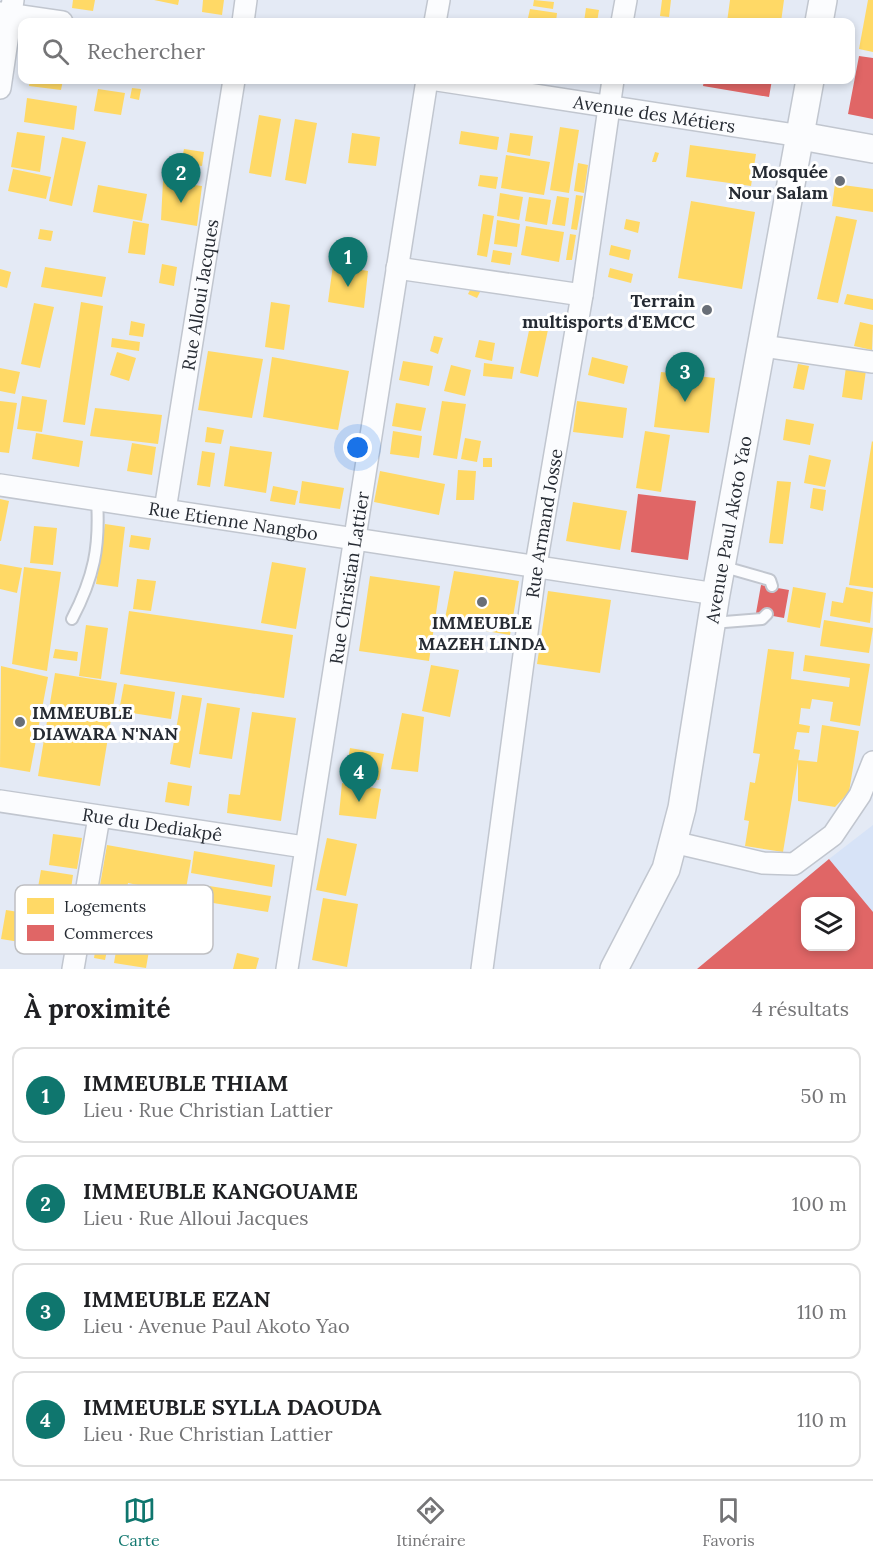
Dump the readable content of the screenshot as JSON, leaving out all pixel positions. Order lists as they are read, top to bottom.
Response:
{
  "streets": {
    "street": [
      "Avenue des Métiers",
      "Rue Alloui Jacques",
      "Rue Etienne Nangbo",
      "Rue Armand Josse",
      "Avenue Paul Akoto Yao",
      "Rue Christian Lattier",
      "Rue du Dediakpê"
    ]
  },
  "crossings": [
    ["Avenue des Métiers", "Rue Armand Josse"],
    ["Avenue des Métiers", "Avenue Paul Akoto Yao"],
    ["Rue Alloui Jacques", "Rue Etienne Nangbo"],
    ["Rue Etienne Nangbo", "Rue Armand Josse"],
    ["Rue Etienne Nangbo", "Avenue Paul Akoto Yao"],
    ["Rue Etienne Nangbo", "Rue Christian Lattier"],
    ["Rue Christian Lattier", "Rue du Dediakpê"]
  ],
  "places": [
    "Mosquée Nour Salam",
    "Terrain multisports d'EMCC",
    "IMMEUBLE MAZEH LINDA",
    "IMMEUBLE DIAWARA N'NAN"
  ],
  "legend": ["Logements", "Commerces"],
  "page": {
    "search": "Rechercher",
    "pins": [
      "2",
      "1",
      "3",
      "4"
    ],
    "heading": ["À proximité", "4 résultats"],
    "list": [
      {
        "mark": "1",
        "name": "IMMEUBLE THIAM",
        "note": "Lieu · Rue Christian Lattier",
        "value": "50 m"
      },
      {
        "mark": "2",
        "name": "IMMEUBLE KANGOUAME",
        "note": "Lieu · Rue Alloui Jacques",
        "value": "100 m"
      },
      {
        "mark": "3",
        "name": "IMMEUBLE EZAN",
        "note": "Lieu · Avenue Paul Akoto Yao",
        "value": "110 m"
      },
      {
        "mark": "4",
        "name": "IMMEUBLE SYLLA DAOUDA",
        "note": "Lieu · Rue Christian Lattier",
        "value": "110 m"
      }
    ],
    "nav": ["Carte", "Itinéraire", "Favoris"]
  }
}
